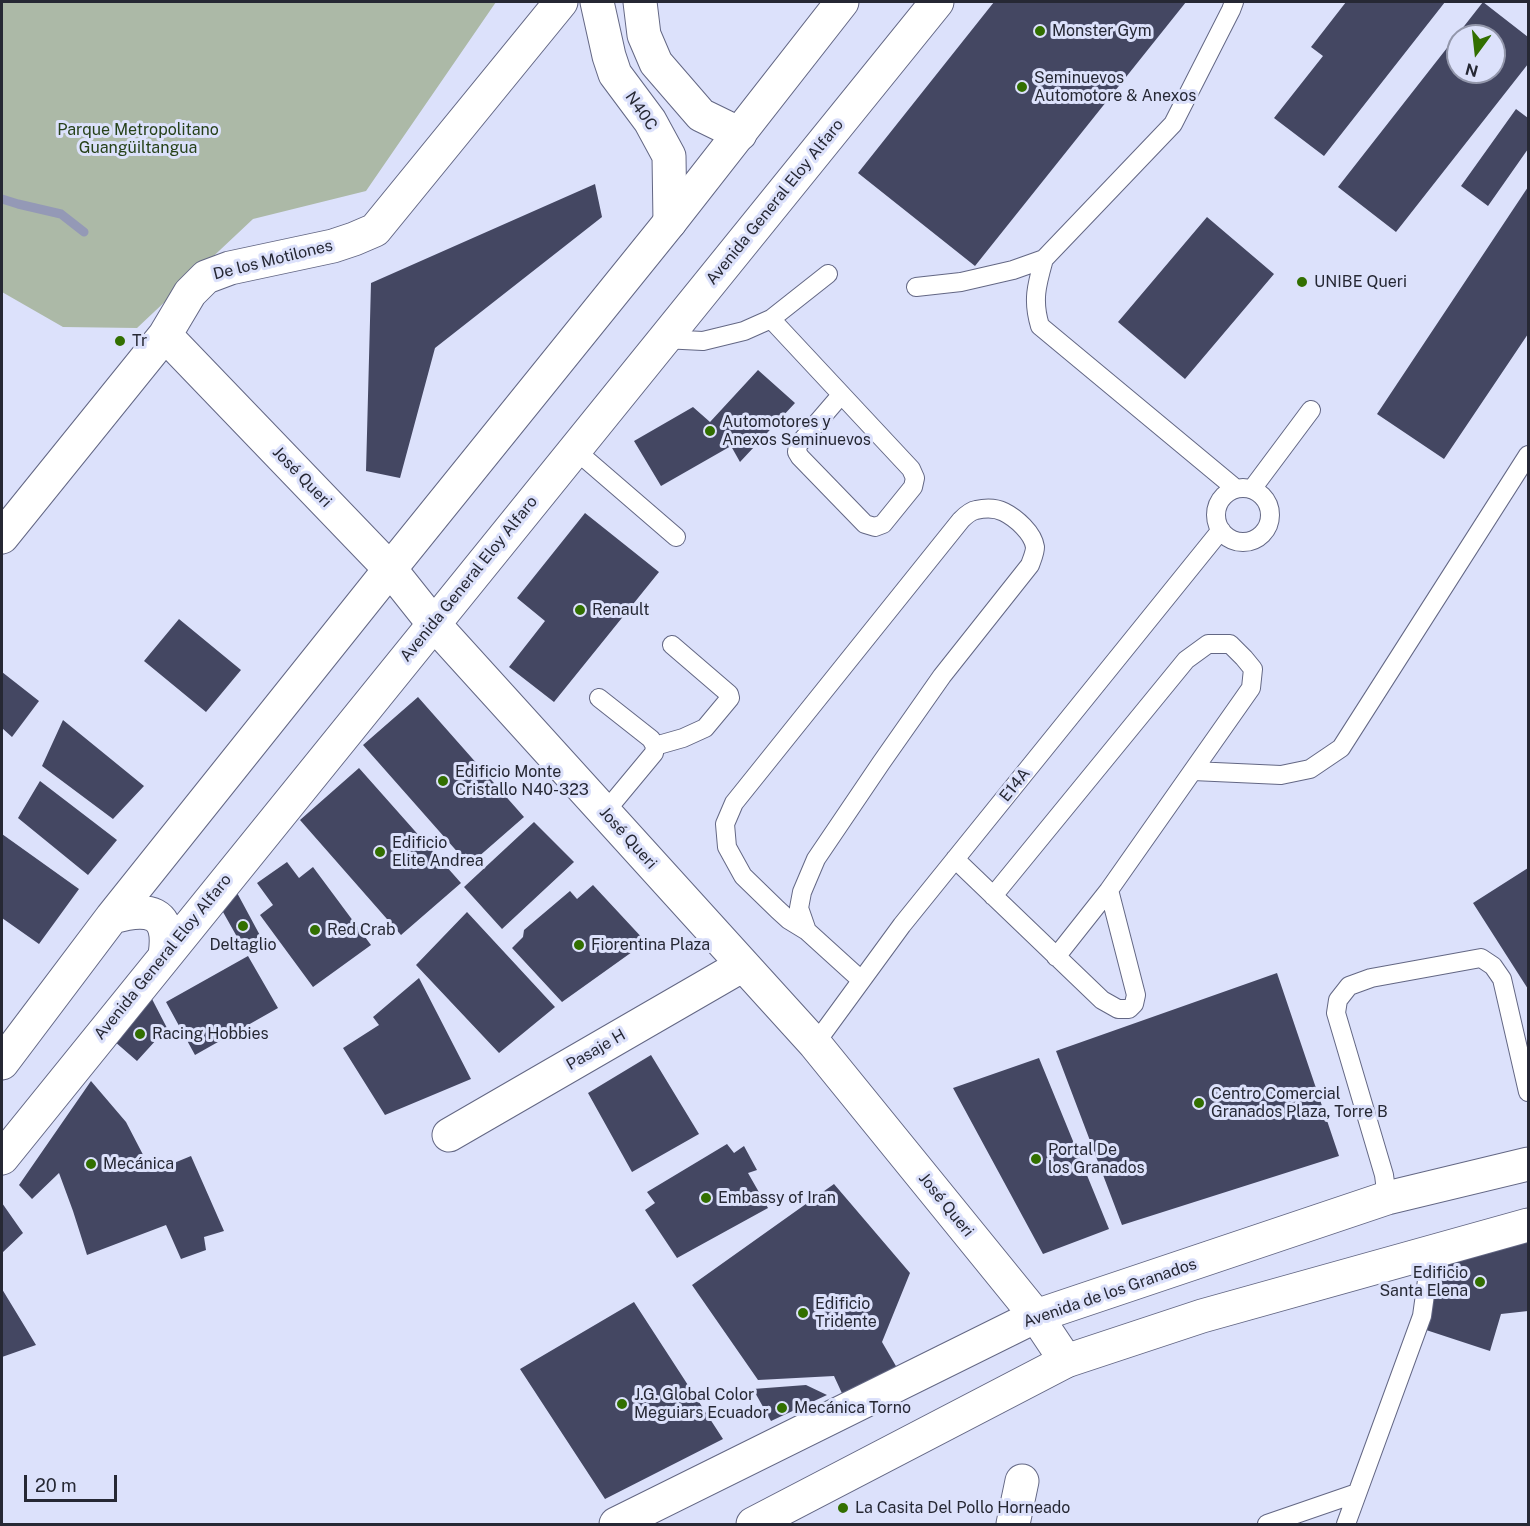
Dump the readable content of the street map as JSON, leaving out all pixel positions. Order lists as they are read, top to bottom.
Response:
{
  "streets": {
    "main road": [
      "N40C",
      "Avenida General Eloy Alfaro",
      "De los Motilones",
      "José Queri",
      "Pasaje H",
      "Avenida de los Granados"
    ],
    "lane": ["E14A"]
  },
  "crossings": [
    ["Avenida General Eloy Alfaro", "José Queri"],
    ["De los Motilones", "José Queri"],
    ["José Queri", "E14A"],
    ["José Queri", "Pasaje H"],
    ["José Queri", "Avenida de los Granados"]
  ],
  "parks": ["Parque Metropolitano Guangüiltangua"],
  "places": [
    "Monster Gym",
    "Seminuevos Automotore & Anexos",
    "UNIBE Queri",
    "Tr",
    "Automotores y Anexos Seminuevos",
    "Renault",
    "Edificio Monte Cristallo N40-323",
    "Edificio Elite Andrea",
    "Deltaglio",
    "Red Crab",
    "Fiorentina Plaza",
    "Racing Hobbies",
    "Centro Comercial Granados Plaza, Torre B",
    "Portal De los Granados",
    "Mecánica",
    "Embassy of Iran",
    "Edificio Santa Elena",
    "Edificio Tridente",
    "J.G. Global Color Meguiars Ecuador",
    "Mecánica Torno",
    "La Casita Del Pollo Horneado"
  ],
  "scale_bar": "20 m",
  "north": "bottom"
}
